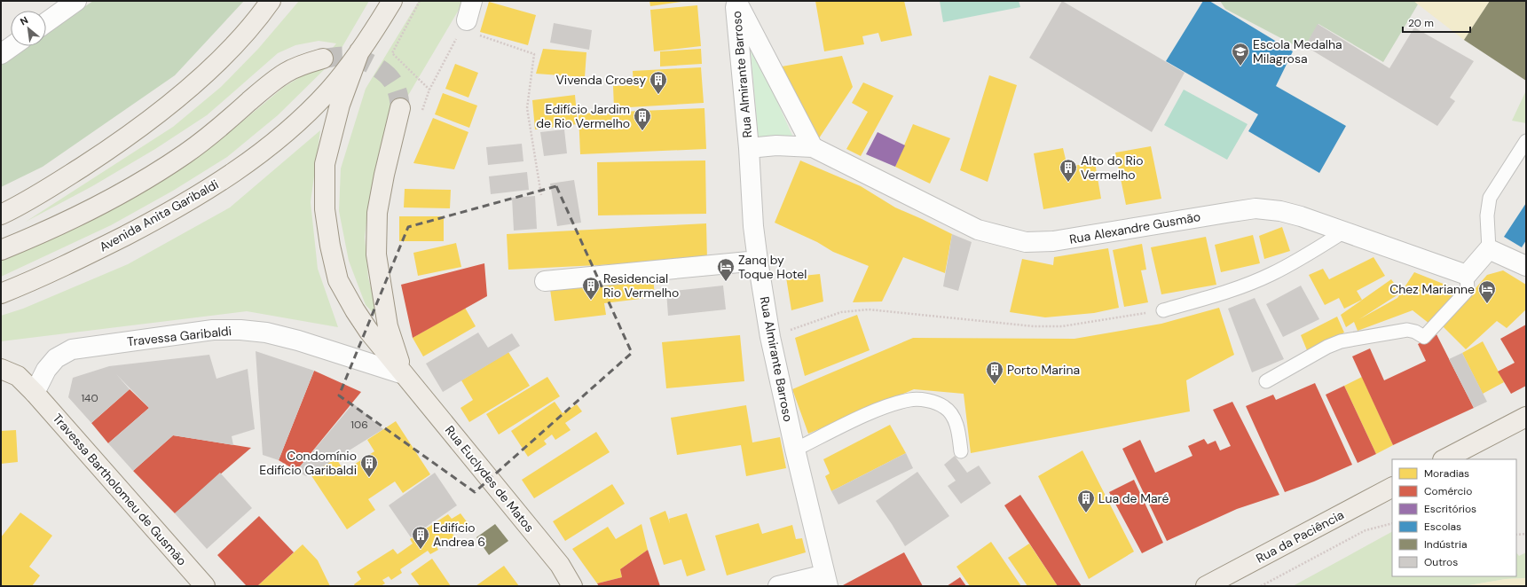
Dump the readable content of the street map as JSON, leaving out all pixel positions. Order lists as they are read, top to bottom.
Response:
{
  "streets": {
    "main road": [
      "Avenida Anita Garibaldi",
      "Rua Euclydes de Matos",
      "Travessa Bartholomeu de Gusmão",
      "Rua da Paciência"
    ],
    "street": ["Rua Almirante Barroso", "Rua Alexandre Gusmão", "Travessa Garibaldi"]
  },
  "crossings": [
    ["Rua Almirante Barroso", "Rua Alexandre Gusmão"],
    ["Avenida Anita Garibaldi", "Travessa Garibaldi"],
    ["Avenida Anita Garibaldi", "Rua Euclydes de Matos"],
    ["Travessa Garibaldi", "Rua Euclydes de Matos"],
    ["Travessa Garibaldi", "Travessa Bartholomeu de Gusmão"]
  ],
  "places": {
    "school or university": ["Escola Medalha Milagrosa"],
    "building": [
      "Vivenda Croesy",
      "Edifício Jardim de Rio Vermelho",
      "Alto do Rio Vermelho",
      "Residencial Rio Vermelho",
      "Porto Marina",
      "Condomínio Edifício Garibaldi",
      "Lua de Maré",
      "Edifício Andrea 6"
    ],
    "hotel": ["Zanq by Toque Hotel", "Chez Marianne"]
  },
  "house_numbers": ["140", "106"],
  "legend": [
    "Moradias",
    "Comércio",
    "Escritórios",
    "Escolas",
    "Indústria",
    "Outros"
  ],
  "scale_bar": "20 m",
  "north": "top left"
}
